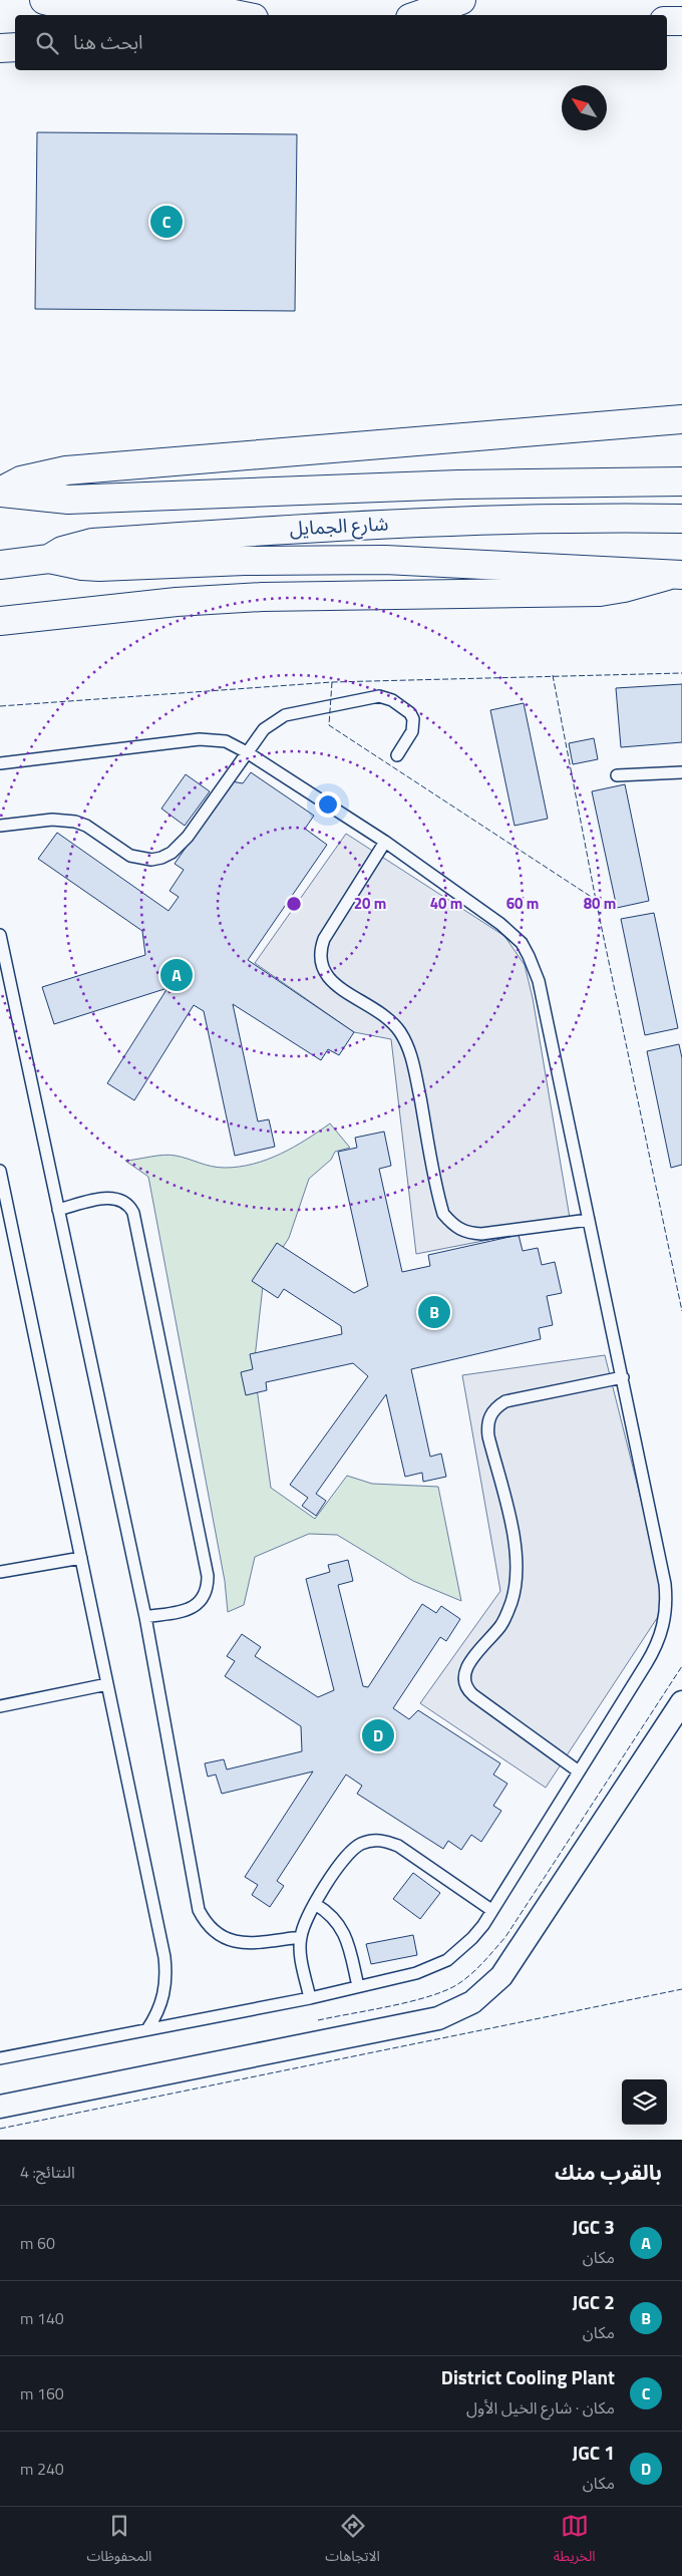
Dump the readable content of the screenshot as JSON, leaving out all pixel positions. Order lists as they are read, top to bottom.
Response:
{
  "streets": {
    "main road": ["شارع الجمايل"]
  },
  "north": "top left",
  "page": {
    "search": "ابحث هنا",
    "pins": [
      "C",
      "A",
      "B",
      "D"
    ],
    "heading": ["بالقرب منك", "النتائج: 4"],
    "list": [
      {
        "mark": "A",
        "name": "JGC 3",
        "note": "مكان",
        "value": "60 m"
      },
      {
        "mark": "B",
        "name": "JGC 2",
        "note": "مكان",
        "value": "140 m"
      },
      {
        "mark": "C",
        "name": "District Cooling Plant",
        "note": "مكان · شارع الخيل الأول",
        "value": "160 m"
      },
      {
        "mark": "D",
        "name": "JGC 1",
        "note": "مكان",
        "value": "240 m"
      }
    ],
    "nav": ["الخريطة", "الاتجاهات", "المحفوظات"]
  },
  "rings": [
    "20 m",
    "40 m",
    "60 m",
    "80 m"
  ]
}
